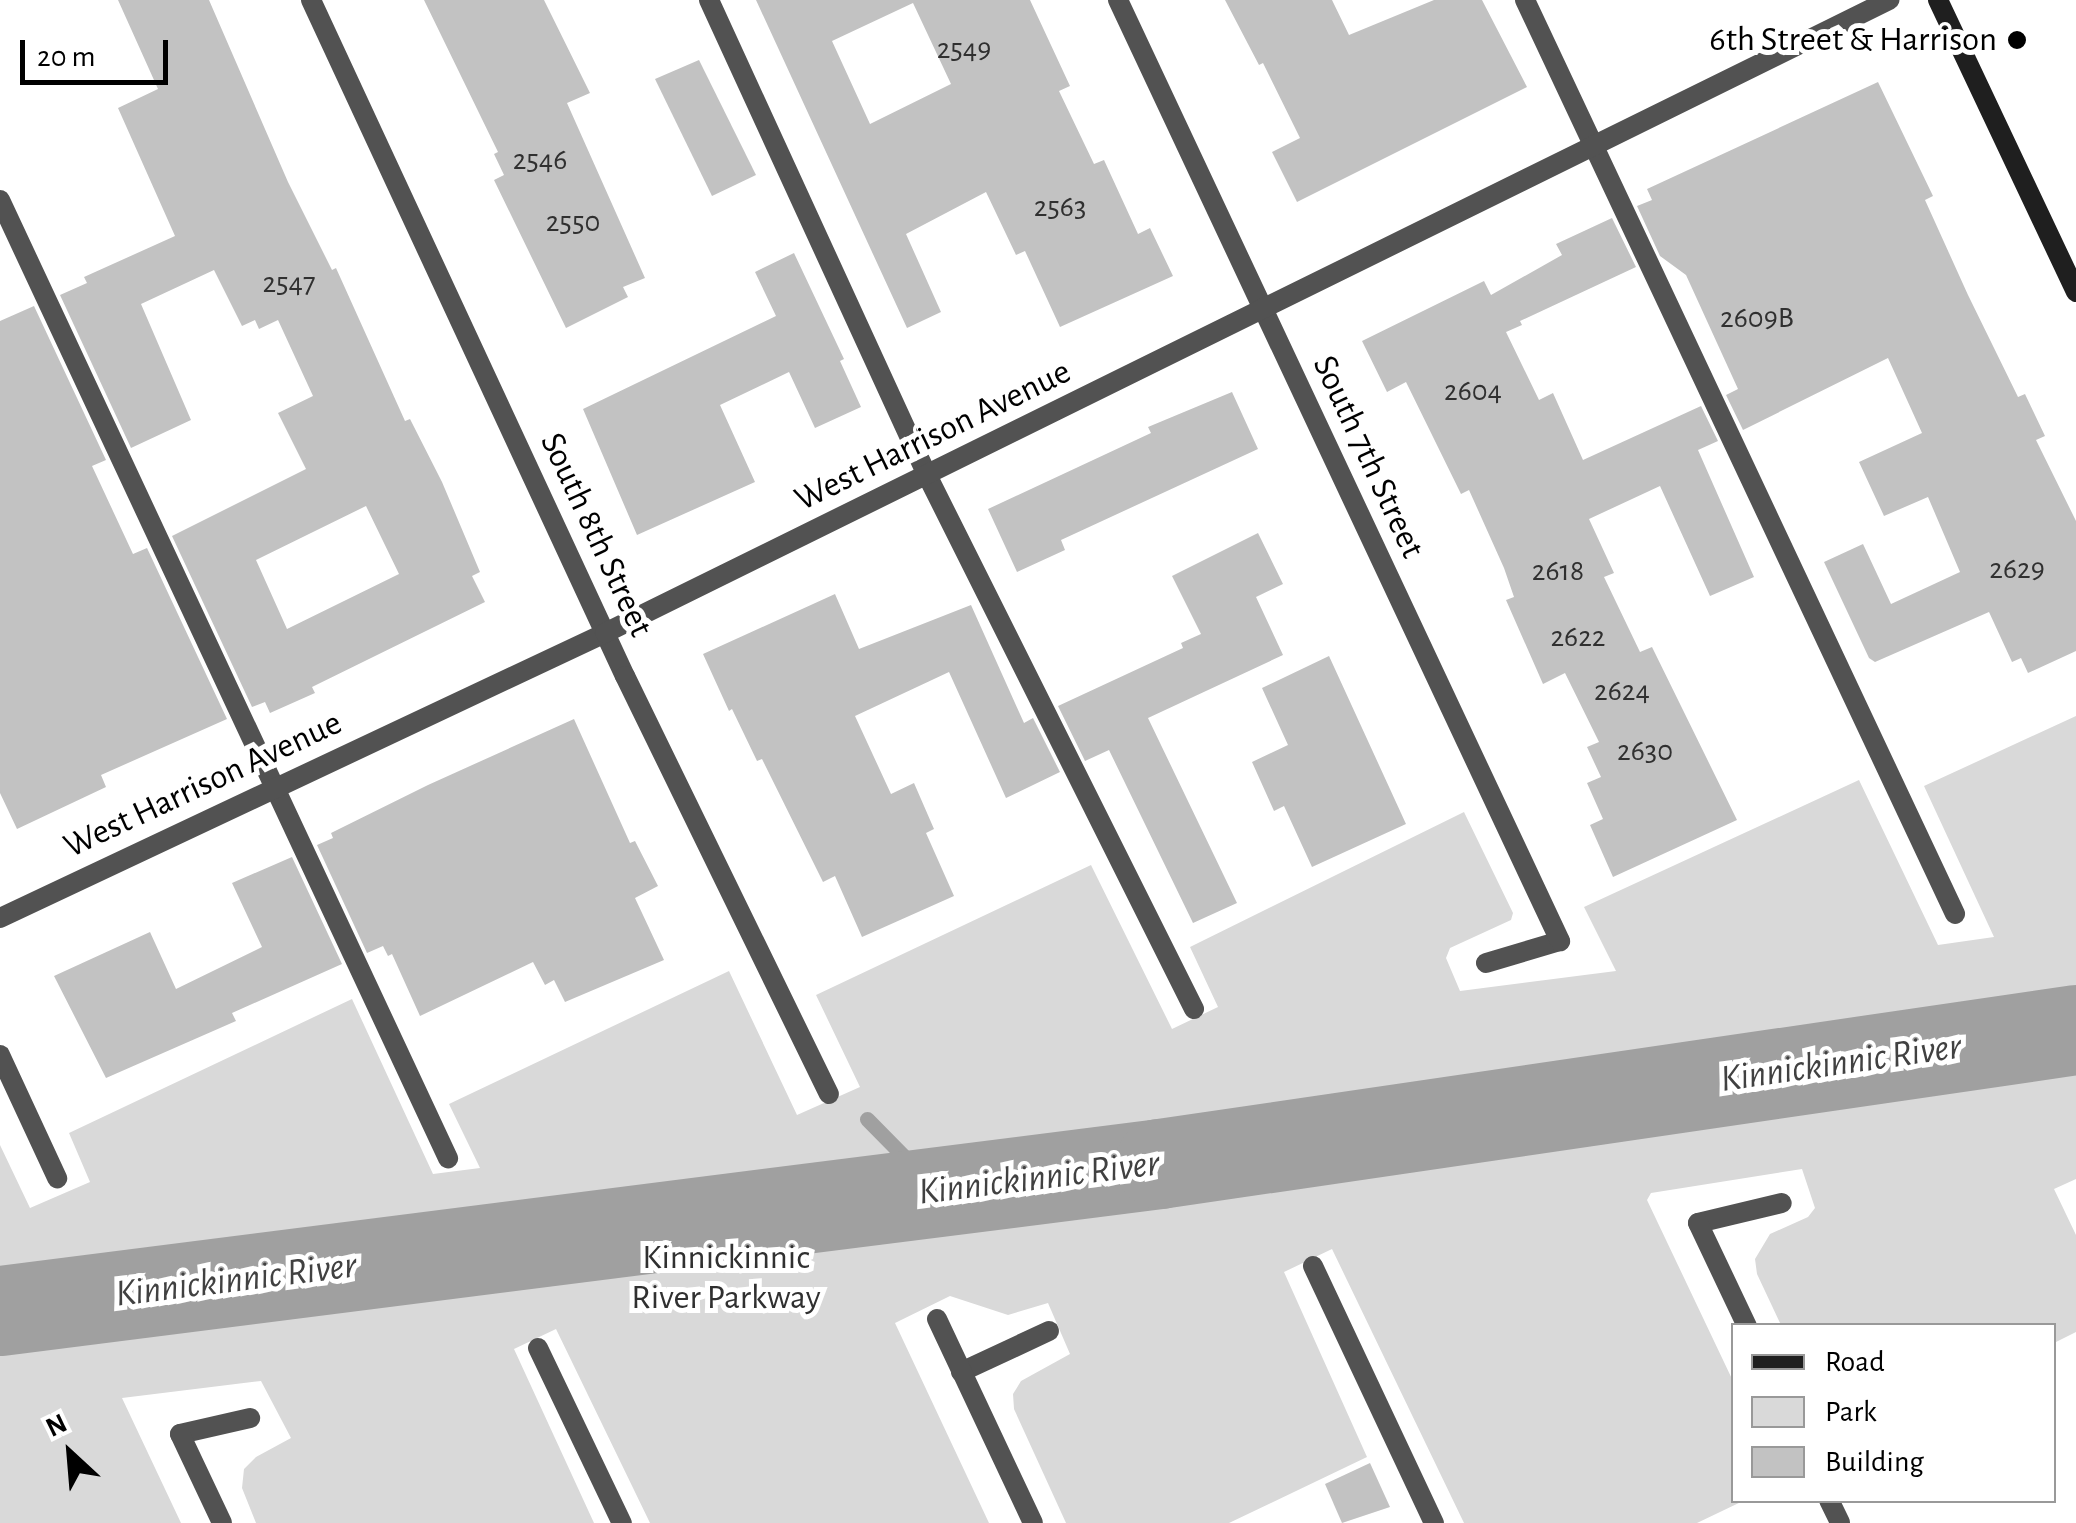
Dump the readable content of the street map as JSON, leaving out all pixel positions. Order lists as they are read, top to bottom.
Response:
{
  "streets": {
    "street": ["West Harrison Avenue", "South 7th Street", "South 8th Street"]
  },
  "crossings": [
    ["West Harrison Avenue", "South 7th Street"],
    ["West Harrison Avenue", "South 8th Street"]
  ],
  "water": ["Kinnickinnic River"],
  "parks": ["Kinnickinnic River Parkway"],
  "places": ["6th Street & Harrison"],
  "house_numbers": [
    "2549",
    "2546",
    "2563",
    "2550",
    "2547",
    "2609B",
    "2604",
    "2629",
    "2618",
    "2622",
    "2624",
    "2630"
  ],
  "legend": ["Road", "Park", "Building"],
  "scale_bar": "20 m",
  "north": "top left"
}
